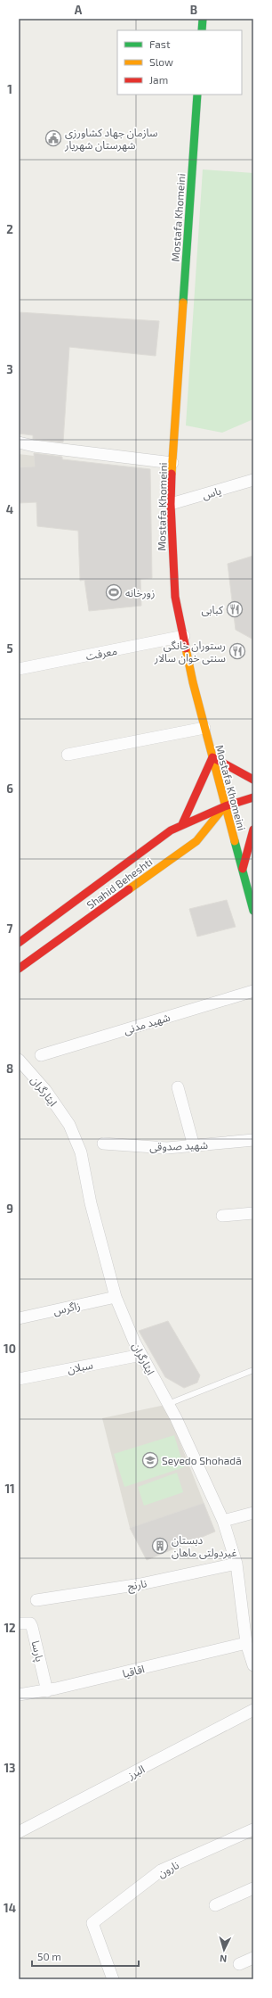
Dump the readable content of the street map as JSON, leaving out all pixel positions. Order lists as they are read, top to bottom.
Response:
{
  "streets": {
    "main road": ["Mostafa Khomeini", "Shahid Beheshti"],
    "street": [
      "یاس",
      "معرفت",
      "شهید مدنی",
      "ایثارگران",
      "شهید صدوقی",
      "زاگرس",
      "سبلان",
      "نارنج",
      "پارسا",
      "اقاقیا",
      "البرز",
      "نارون"
    ]
  },
  "crossings": [
    ["Mostafa Khomeini", "یاس"],
    ["Mostafa Khomeini", "معرفت"],
    ["Mostafa Khomeini", "Shahid Beheshti"],
    ["ایثارگران", "زاگرس"],
    ["ایثارگران", "سبلان"],
    ["ایثارگران", "نارنج"],
    ["ایثارگران", "اقاقیا"],
    ["پارسا", "اقاقیا"]
  ],
  "places": {
    "public building": ["سازمان جهاد کشاورزی شهرستان شهریار"],
    "sports": ["زورخانه"],
    "restaurant": ["کبابی", "رستوران خانگی سنتی خوان سالار"],
    "school or university": ["Seyedo Shohadā"],
    "building": ["دبستان غیردولتی ماهان"]
  },
  "legend": ["Fast", "Slow", "Jam"],
  "scale_bar": "50 m",
  "north": "bottom",
  "grid": {
    "columns": ["A", "B"],
    "rows": [
      "1",
      "2",
      "3",
      "4",
      "5",
      "6",
      "7",
      "8",
      "9",
      "10",
      "11",
      "12",
      "13",
      "14"
    ]
  }
}
